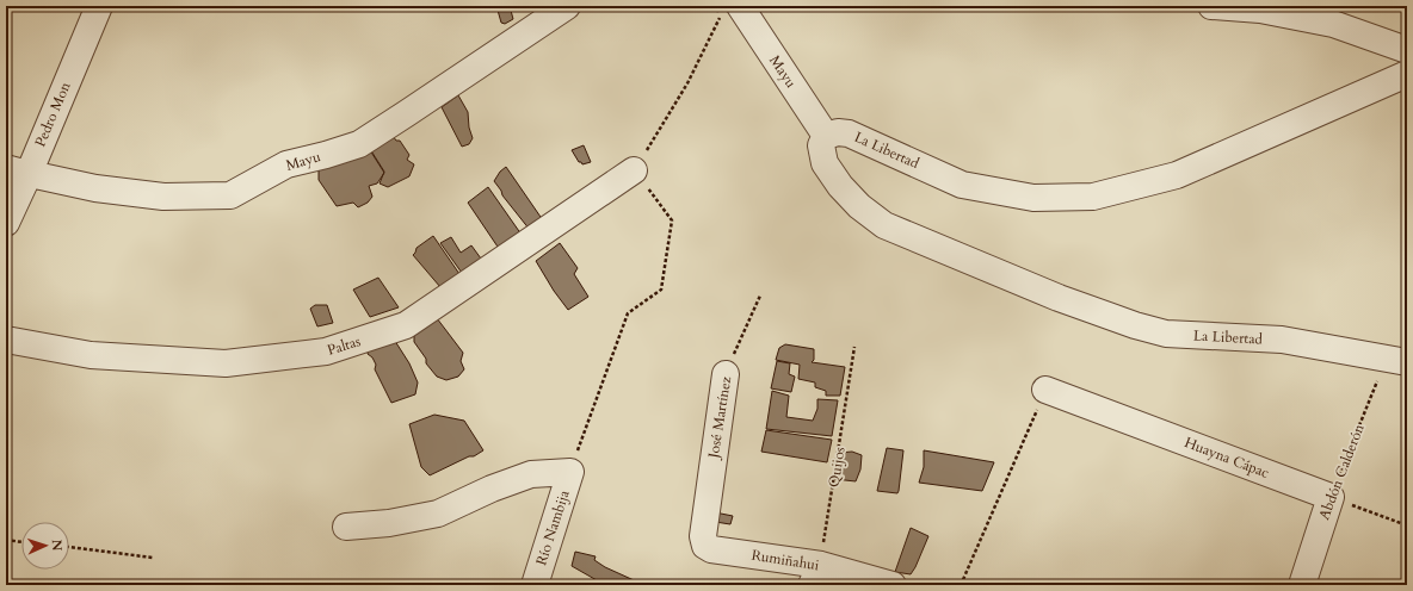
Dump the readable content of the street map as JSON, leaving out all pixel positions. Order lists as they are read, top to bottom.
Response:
{
  "streets": {
    "street": [
      "Mayu",
      "Pedro Mon",
      "La Libertad",
      "Paltas",
      "José Martínez",
      "Huayna Cápac",
      "Abdón Calderón",
      "Río Nambija",
      "Rumiñahui"
    ],
    "path": ["Quijos"]
  },
  "crossings": [
    ["Mayu", "Pedro Mon"],
    ["Mayu", "La Libertad"],
    ["La Libertad", "Abdón Calderón"],
    ["José Martínez", "Rumiñahui"],
    ["Huayna Cápac", "Abdón Calderón"],
    ["Quijos", "Rumiñahui"]
  ],
  "north": "right"
}
